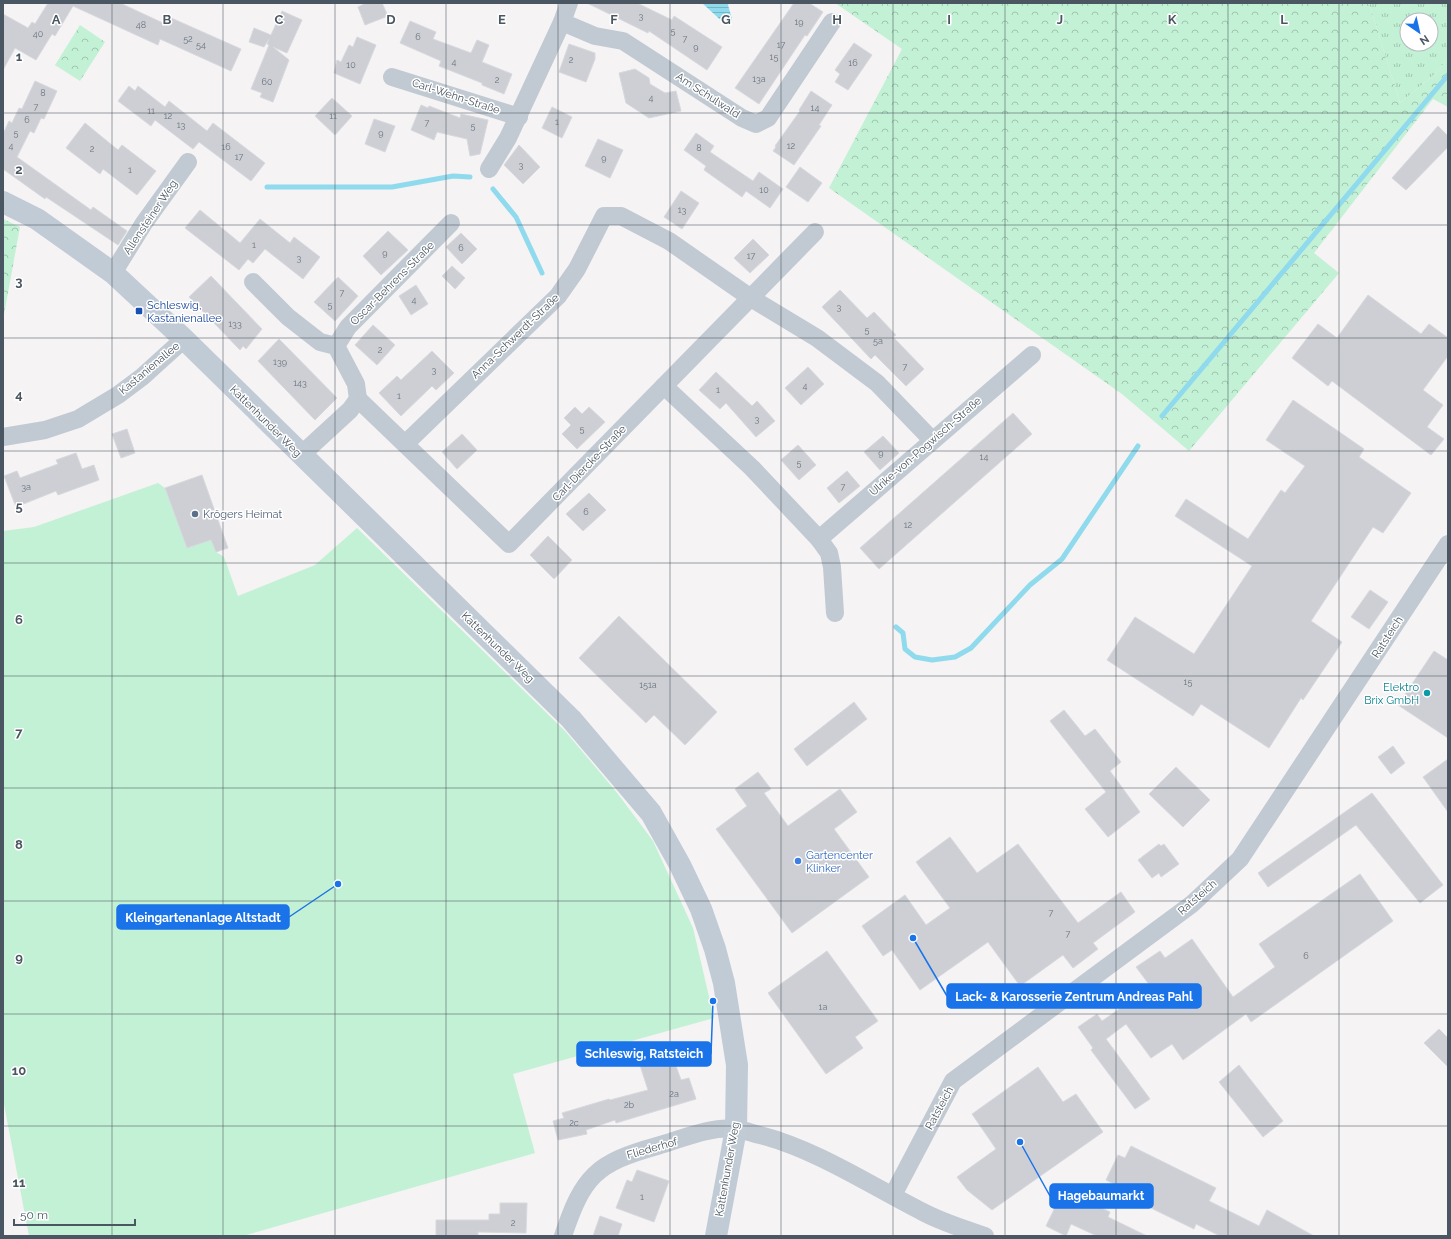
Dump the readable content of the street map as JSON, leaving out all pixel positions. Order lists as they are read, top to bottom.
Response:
{
  "streets": {
    "street": [
      "Am Schulwald",
      "Carl-Wehn-Straße",
      "Allensteiner Weg",
      "Oscar-Behrens-Straße",
      "Anna-Schwerdt-Straße",
      "Kastanienallee",
      "Kattenhunder Weg",
      "Ulrike-von-Pogwisch-Straße",
      "Carl-Diercke-Straße",
      "Ratsteich",
      "Fliederhof"
    ]
  },
  "crossings": [
    ["Allensteiner Weg", "Kattenhunder Weg"],
    ["Anna-Schwerdt-Straße", "Carl-Diercke-Straße"],
    ["Kastanienallee", "Kattenhunder Weg"],
    ["Kattenhunder Weg", "Fliederhof"]
  ],
  "places": {
    "transit": ["Schleswig, Kastanienallee"],
    "other": [
      "Krögers Heimat",
      "Elektro Brix GmbH",
      "Gartencenter Klinker",
      "Kleingartenanlage Altstadt",
      "Lack- & Karosserie Zentrum Andreas Pahl",
      "Schleswig, Ratsteich",
      "Hagebaumarkt"
    ]
  },
  "house_numbers": [
    "3",
    "19",
    "48",
    "5",
    "40",
    "6",
    "52",
    "7",
    "54",
    "17",
    "9",
    "15",
    "2",
    "4",
    "16",
    "10",
    "13a",
    "2",
    "60",
    "8",
    "4",
    "7",
    "14",
    "11",
    "12",
    "11",
    "6",
    "1",
    "7",
    "13",
    "5",
    "5",
    "9",
    "4",
    "12",
    "16",
    "8",
    "2",
    "17",
    "9",
    "3",
    "1",
    "10",
    "13",
    "1",
    "6",
    "9",
    "17",
    "3",
    "7",
    "4",
    "5",
    "3",
    "133",
    "5",
    "5a",
    "2",
    "139",
    "7",
    "3",
    "143",
    "4",
    "1",
    "1",
    "3",
    "5",
    "9",
    "14",
    "5",
    "3a",
    "7",
    "6",
    "12",
    "15",
    "151a",
    "7",
    "7",
    "6",
    "1a",
    "2a",
    "2b",
    "2c",
    "1",
    "2"
  ],
  "scale_bar": "50 m",
  "north": "bottom right",
  "grid": {
    "columns": [
      "A",
      "B",
      "C",
      "D",
      "E",
      "F",
      "G",
      "H",
      "I",
      "J",
      "K",
      "L"
    ],
    "rows": [
      "1",
      "2",
      "3",
      "4",
      "5",
      "6",
      "7",
      "8",
      "9",
      "10",
      "11"
    ]
  }
}
